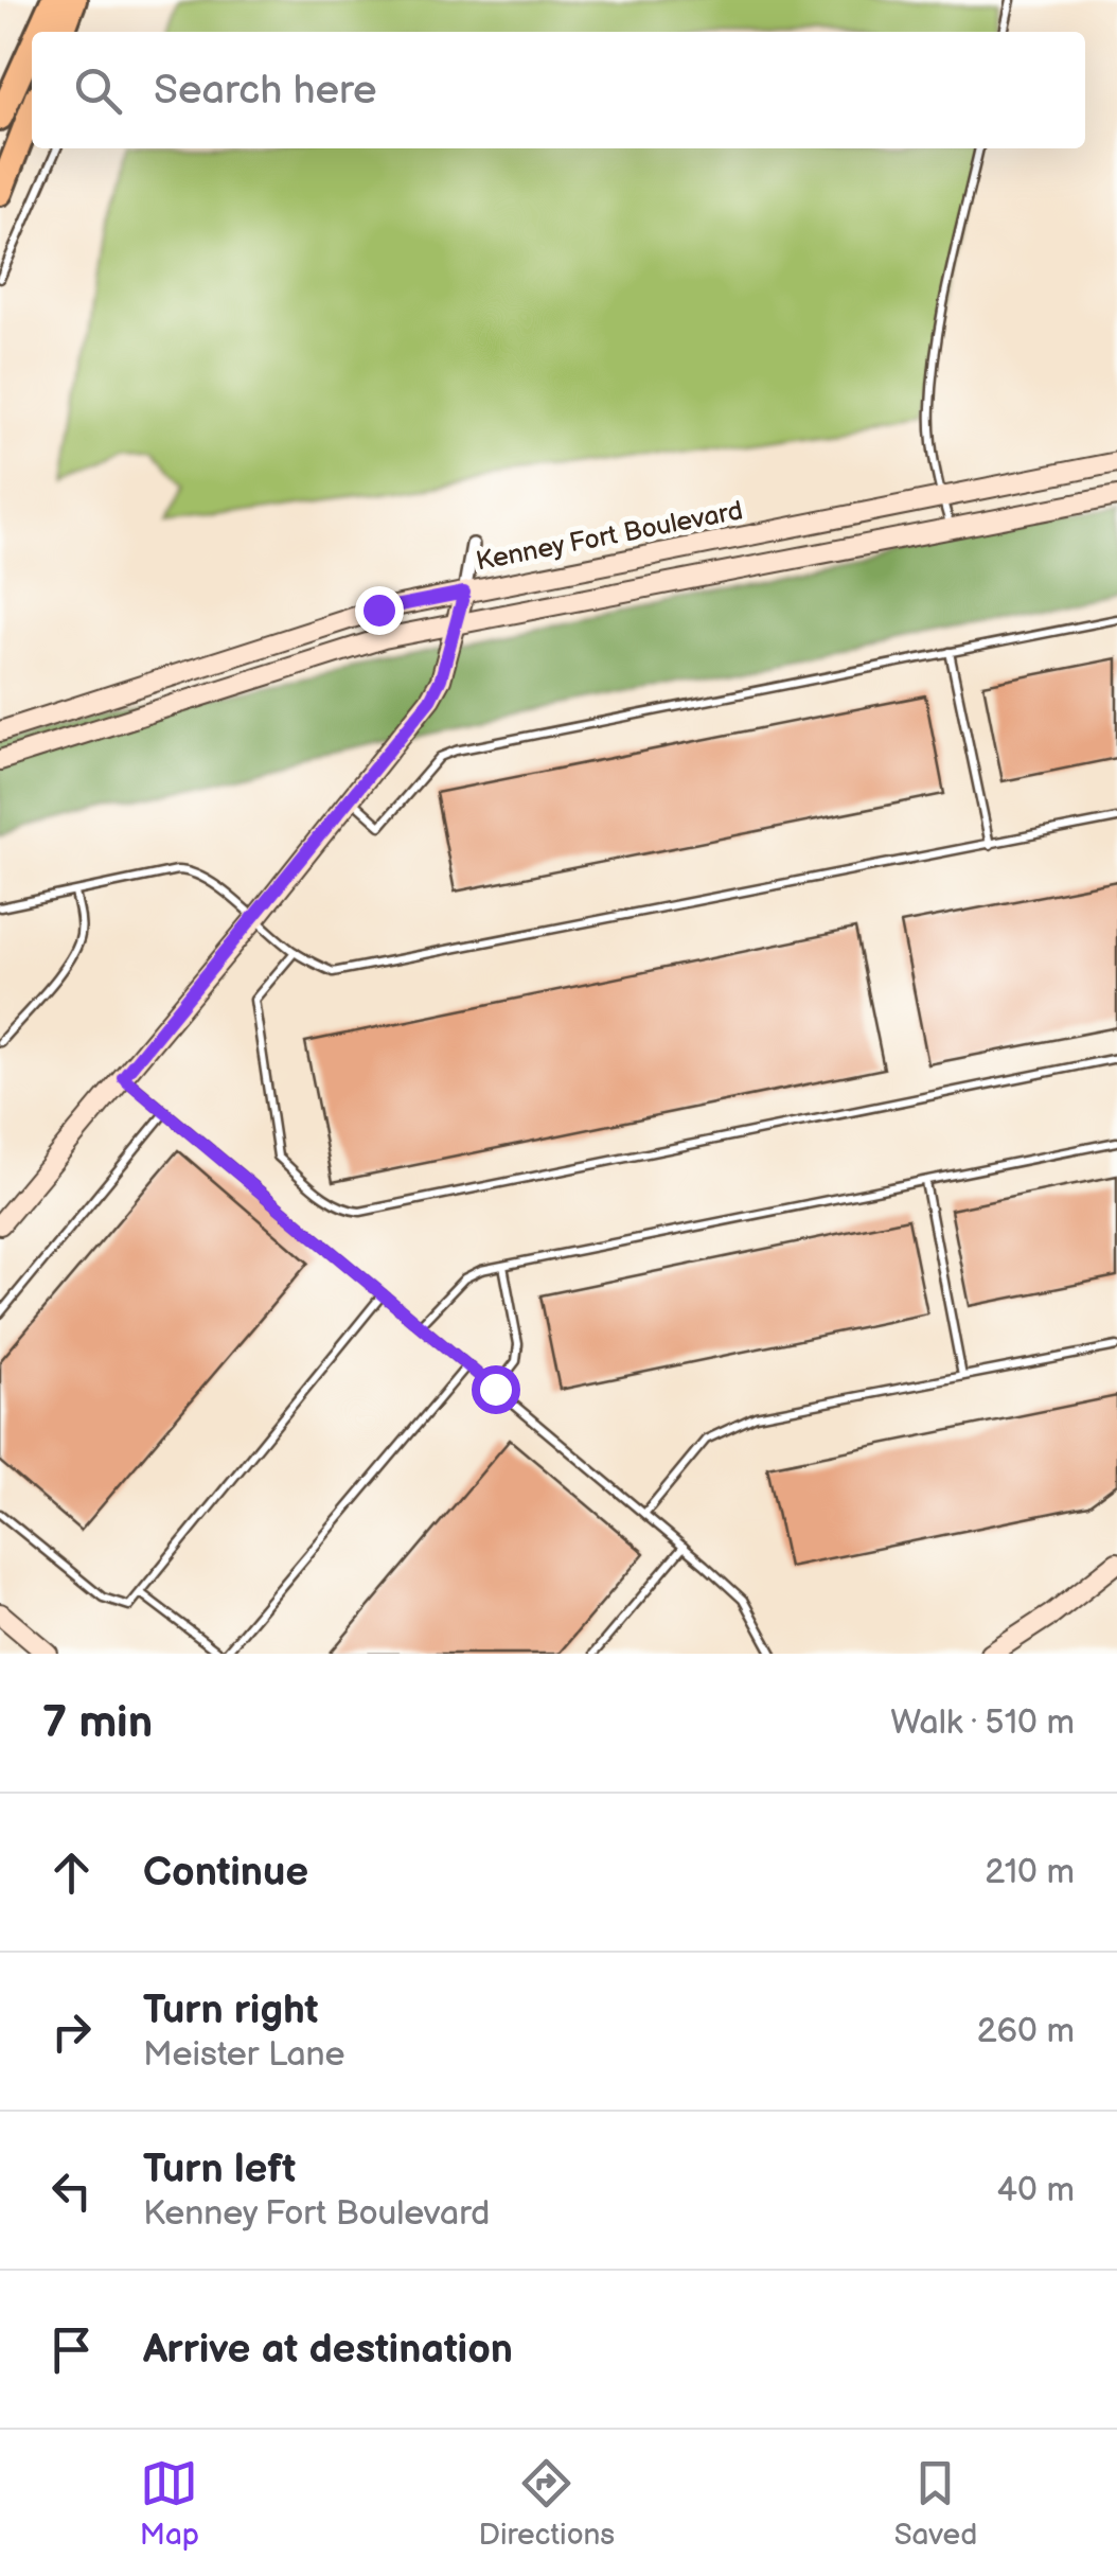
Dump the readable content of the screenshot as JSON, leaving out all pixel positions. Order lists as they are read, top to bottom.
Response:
{
  "streets": {
    "street": ["Kenney Fort Boulevard"]
  },
  "page": {
    "search": "Search here",
    "heading": ["7 min", "Walk · 510 m"],
    "list": [
      ["Continue", "210 m"],
      ["Turn right", "Meister Lane", "260 m"],
      ["Turn left", "Kenney Fort Boulevard", "40 m"],
      "Arrive at destination"
    ],
    "nav": ["Map", "Directions", "Saved"]
  }
}
